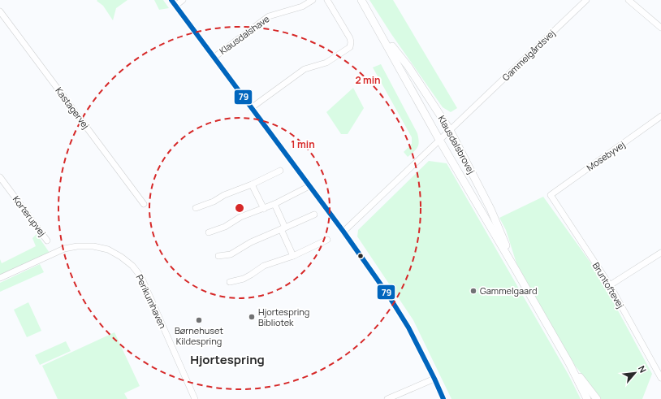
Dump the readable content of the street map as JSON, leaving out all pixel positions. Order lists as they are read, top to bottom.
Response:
{
  "streets": {
    "street": [
      "Klausdalshave",
      "Gammelgårdsvej",
      "Kastagervej",
      "Klausdalsbrovej",
      "Mosebyvej",
      "Korterupvej",
      "Bruntoftevej",
      "Perikumhaven"
    ]
  },
  "crossings": [
    ["Gammelgårdsvej", "Klausdalsbrovej"],
    ["Mosebyvej", "Bruntoftevej"]
  ],
  "districts": ["Hjortespring"],
  "places": ["Gammelgaard", "Hjortespring Bibliotek", "Børnehuset Kildespring"],
  "lines": ["transit line 79"],
  "north": "top right",
  "rings": ["2 min", "1 min"]
}
